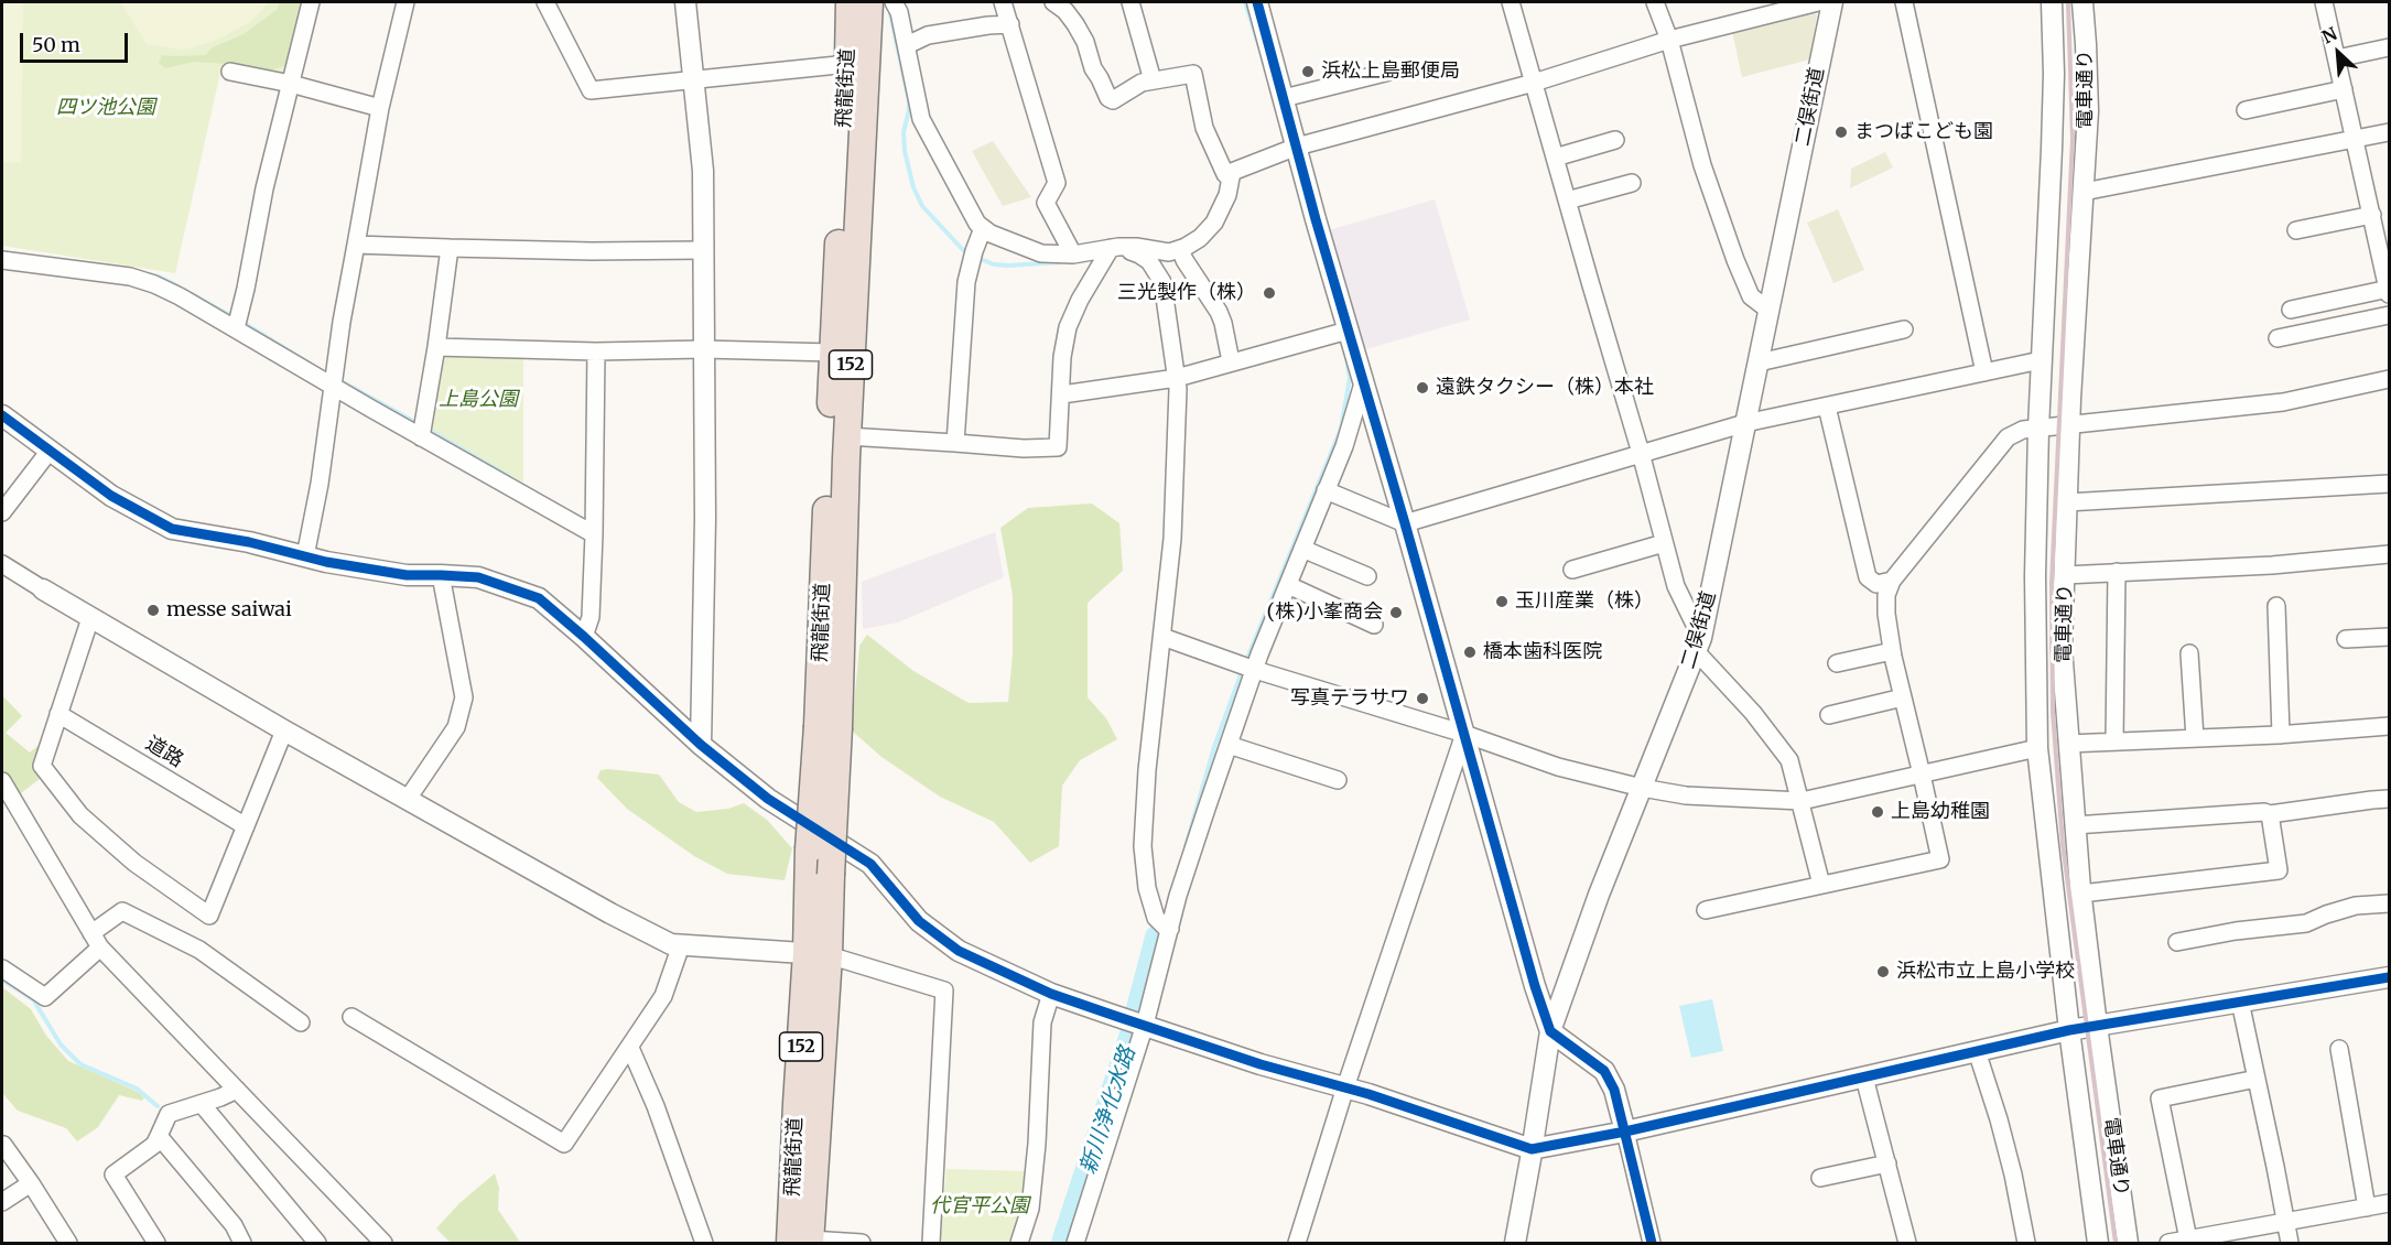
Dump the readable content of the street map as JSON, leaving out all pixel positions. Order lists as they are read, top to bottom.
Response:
{
  "streets": {
    "highway": ["飛龍街道", "152"],
    "street": ["電車通り", "二俣街道", "道路"]
  },
  "water": ["新川浄化水路"],
  "parks": ["四ツ池公園", "上島公園", "代官平公園"],
  "places": [
    "浜松上島郵便局",
    "まつばこども園",
    "三光製作（株）",
    "遠鉄タクシー（株）本社",
    "玉川産業（株）",
    "messe saiwai",
    "(株)小峯商会",
    "橋本歯科医院",
    "写真テラサワ",
    "上島幼稚園",
    "浜松市立上島小学校"
  ],
  "scale_bar": "50 m",
  "north": "top left"
}
